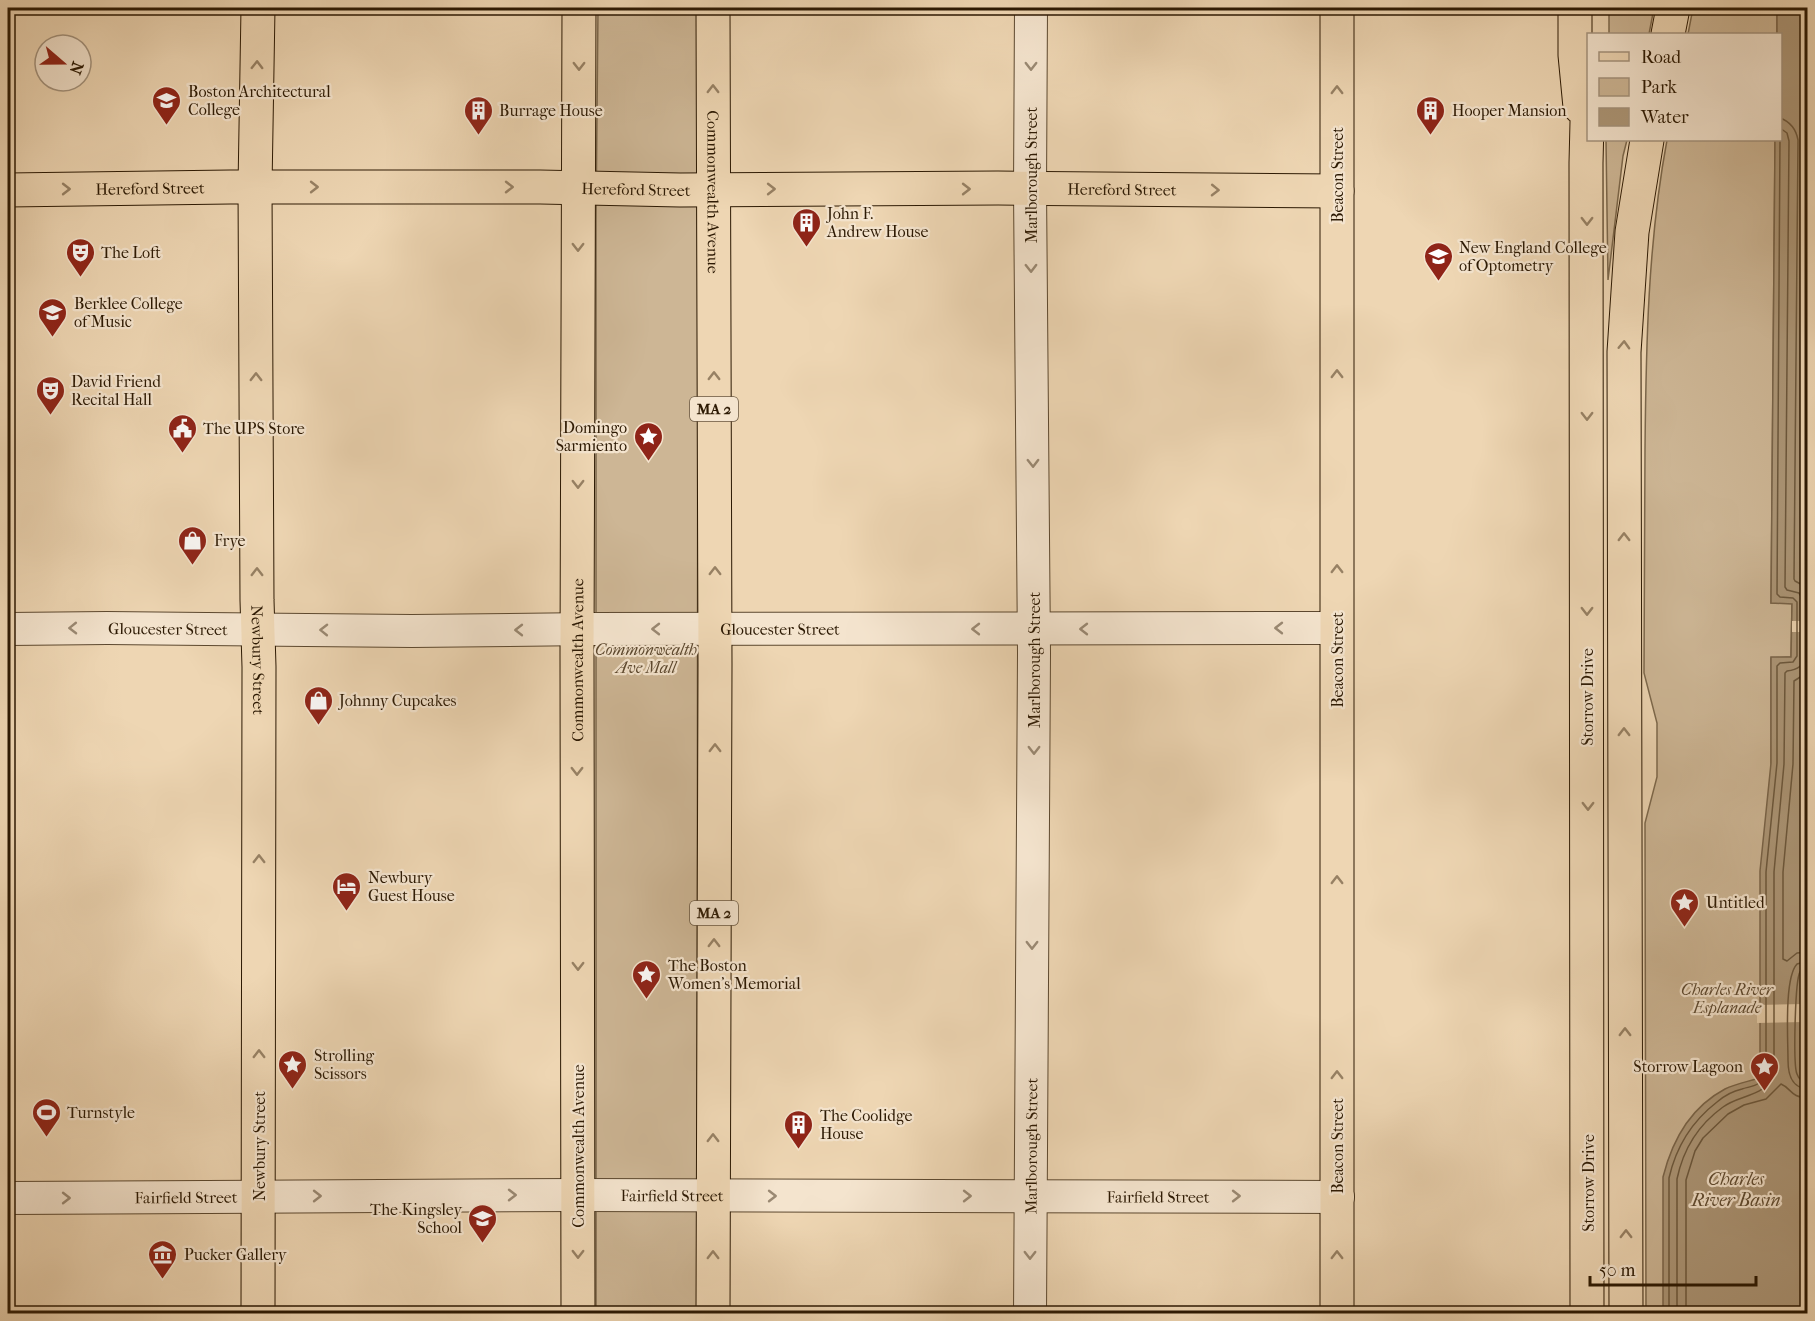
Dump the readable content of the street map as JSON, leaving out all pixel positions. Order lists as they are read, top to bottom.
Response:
{
  "streets": {
    "main road": [
      "Beacon Street",
      "Hereford Street",
      "Commonwealth Avenue",
      "MA 2",
      "Newbury Street",
      "Storrow Drive"
    ],
    "street": ["Marlborough Street", "Gloucester Street", "Fairfield Street"]
  },
  "crossings": [
    ["Marlborough Street", "Hereford Street"],
    ["Marlborough Street", "Gloucester Street"],
    ["Marlborough Street", "Fairfield Street"],
    ["Beacon Street", "Hereford Street"],
    ["Beacon Street", "Gloucester Street"],
    ["Beacon Street", "Fairfield Street"],
    ["Hereford Street", "Commonwealth Avenue"],
    ["Hereford Street", "Newbury Street"],
    ["Commonwealth Avenue", "Gloucester Street"],
    ["Commonwealth Avenue", "Fairfield Street"],
    ["Gloucester Street", "Newbury Street"],
    ["Newbury Street", "Fairfield Street"]
  ],
  "one_way": [
    "Marlborough Street",
    "Hereford Street",
    "Gloucester Street",
    "Newbury Street",
    "Fairfield Street"
  ],
  "water": ["Charles River Basin"],
  "parks": ["Commonwealth Ave Mall", "Charles River Esplanade"],
  "places": {
    "school or university": [
      "Boston Architectural College",
      "New England College of Optometry",
      "Berklee College of Music",
      "The Kingsley School"
    ],
    "building": [
      "Burrage House",
      "Hooper Mansion",
      "John F. Andrew House",
      "The Coolidge House"
    ],
    "theatre": ["The Loft", "David Friend Recital Hall"],
    "public building": ["The UPS Store"],
    "place": [
      "Domingo Sarmiento",
      "Untitled",
      "The Boston Women's Memorial",
      "Strolling Scissors",
      "Storrow Lagoon"
    ],
    "shop": ["Frye", "Johnny Cupcakes"],
    "hotel": ["Newbury Guest House"],
    "sports": ["Turnstyle"],
    "museum": ["Pucker Gallery"]
  },
  "legend": ["Road", "Park", "Water"],
  "scale_bar": "50 m",
  "north": "right"
}
